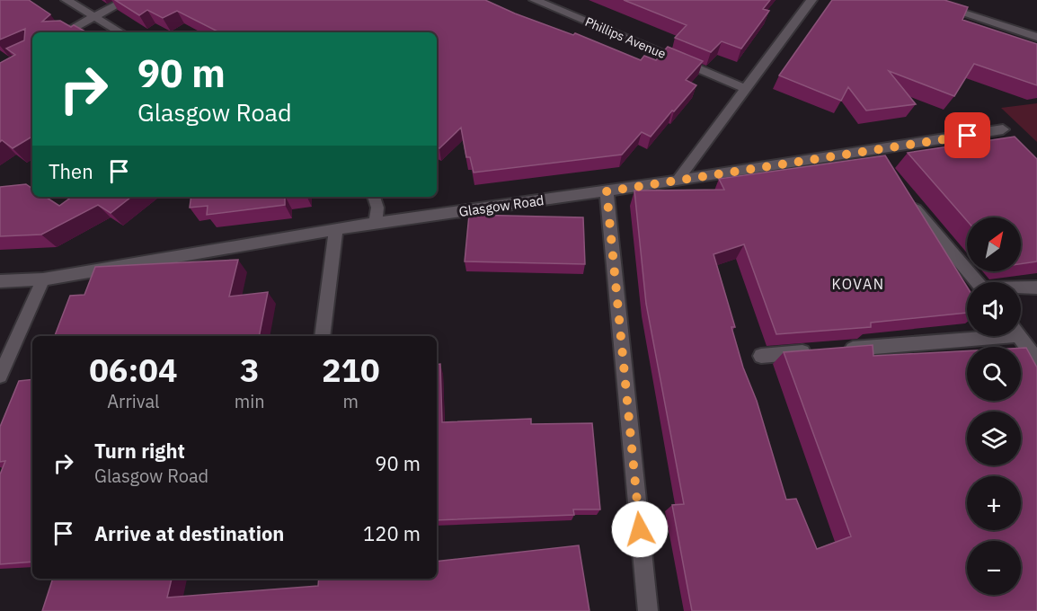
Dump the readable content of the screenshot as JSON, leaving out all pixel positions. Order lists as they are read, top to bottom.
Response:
{
  "streets": {
    "street": ["Phillips Avenue", "Glasgow Road"]
  },
  "districts": ["KOVAN"],
  "north": "top right",
  "page": {
    "turn": ["90 m", "Glasgow Road"],
    "then": "Then",
    "map_buttons": ["+", "−"],
    "eta": [
      "06:04",
      "Arrival",
      "3",
      "min",
      "210",
      "m"
    ],
    "list": [
      {
        "name": "Turn right",
        "note": "Glasgow Road",
        "value": "90 m"
      },
      {
        "name": "Arrive at destination",
        "value": "120 m"
      }
    ]
  }
}
